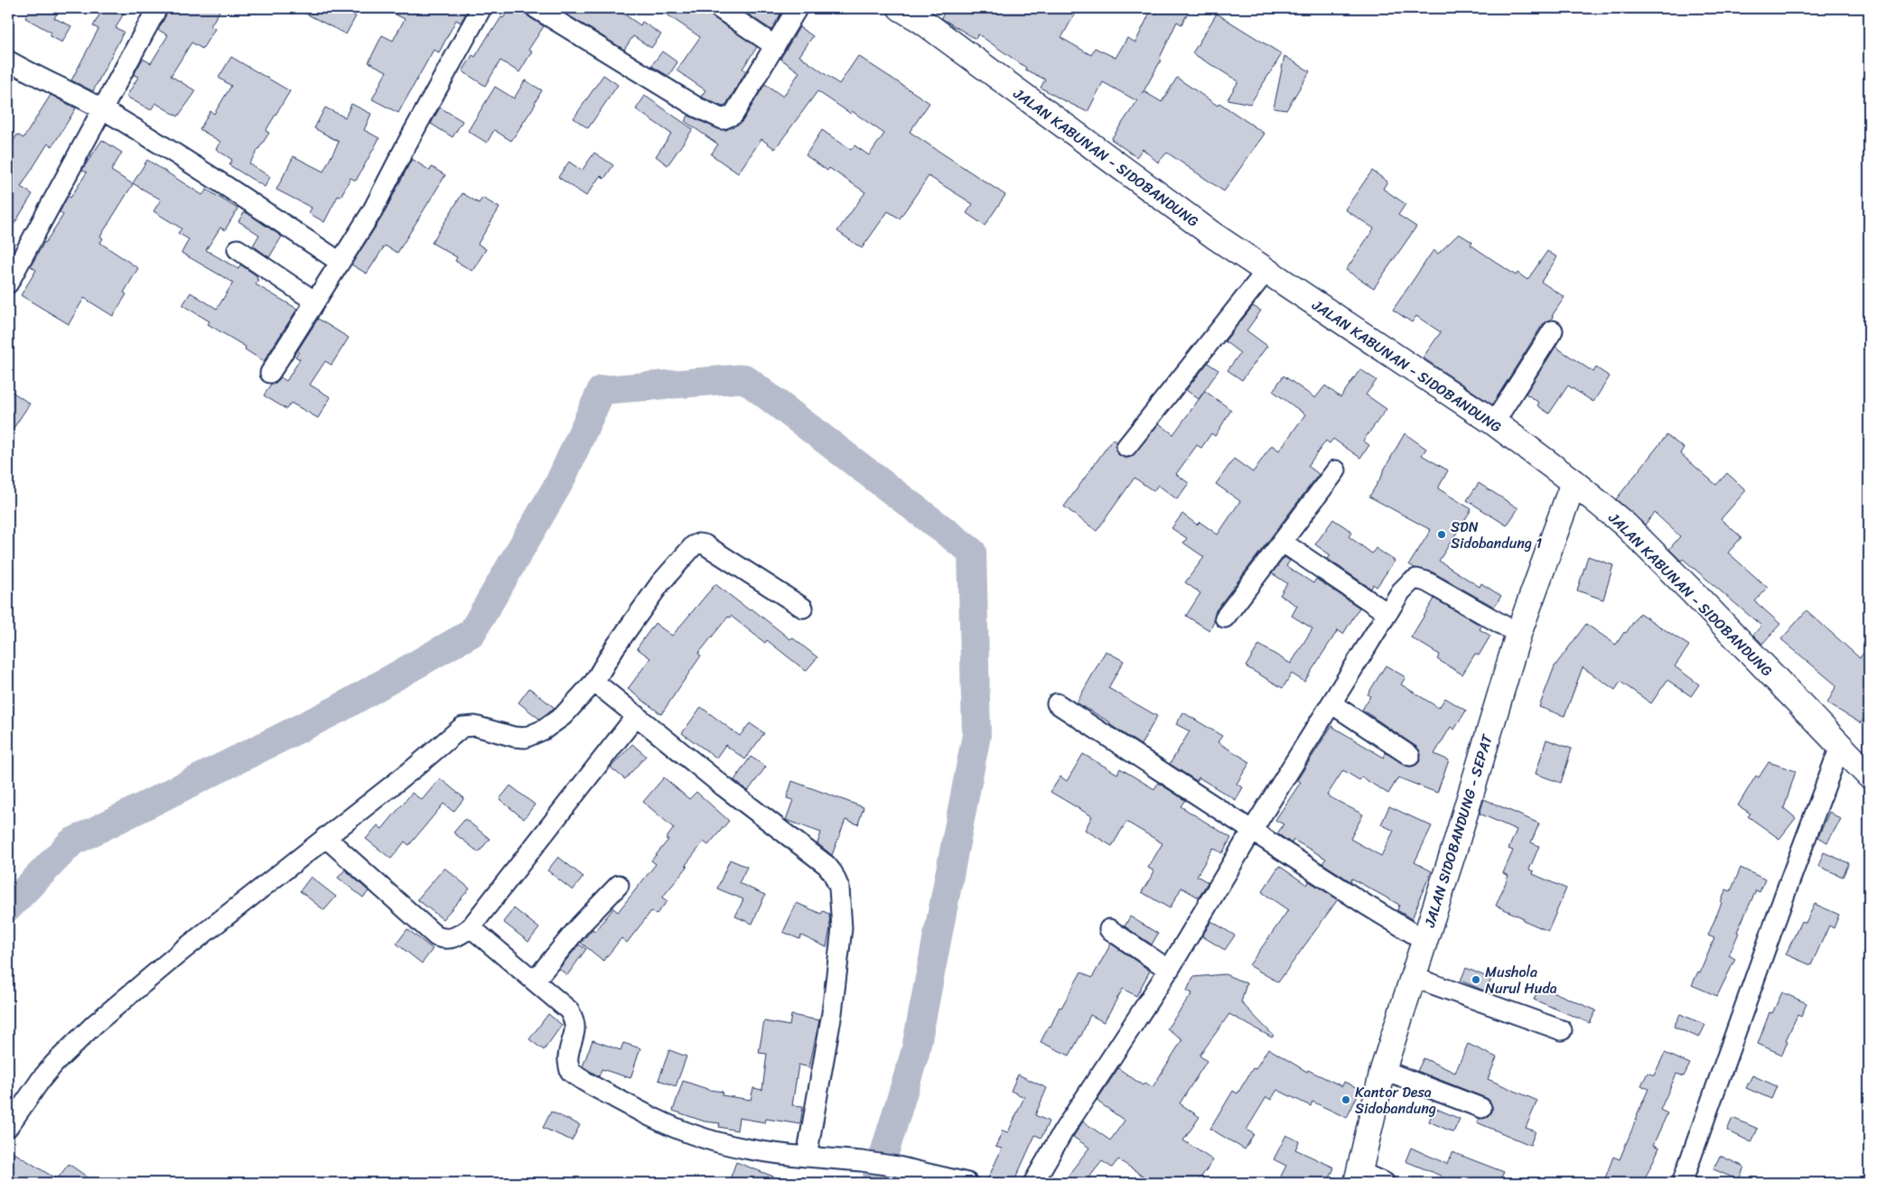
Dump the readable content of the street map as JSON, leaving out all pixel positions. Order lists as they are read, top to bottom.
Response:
{
  "streets": {
    "street": ["JALAN KABUNAN - SIDOBANDUNG", "JALAN SIDOBANDUNG - SEPAT"]
  },
  "crossings": [
    ["JALAN KABUNAN - SIDOBANDUNG", "JALAN SIDOBANDUNG - SEPAT"]
  ],
  "places": ["SDN Sidobandung 1", "Mushola Nurul Huda", "Kantor Desa Sidobandung"]
}
